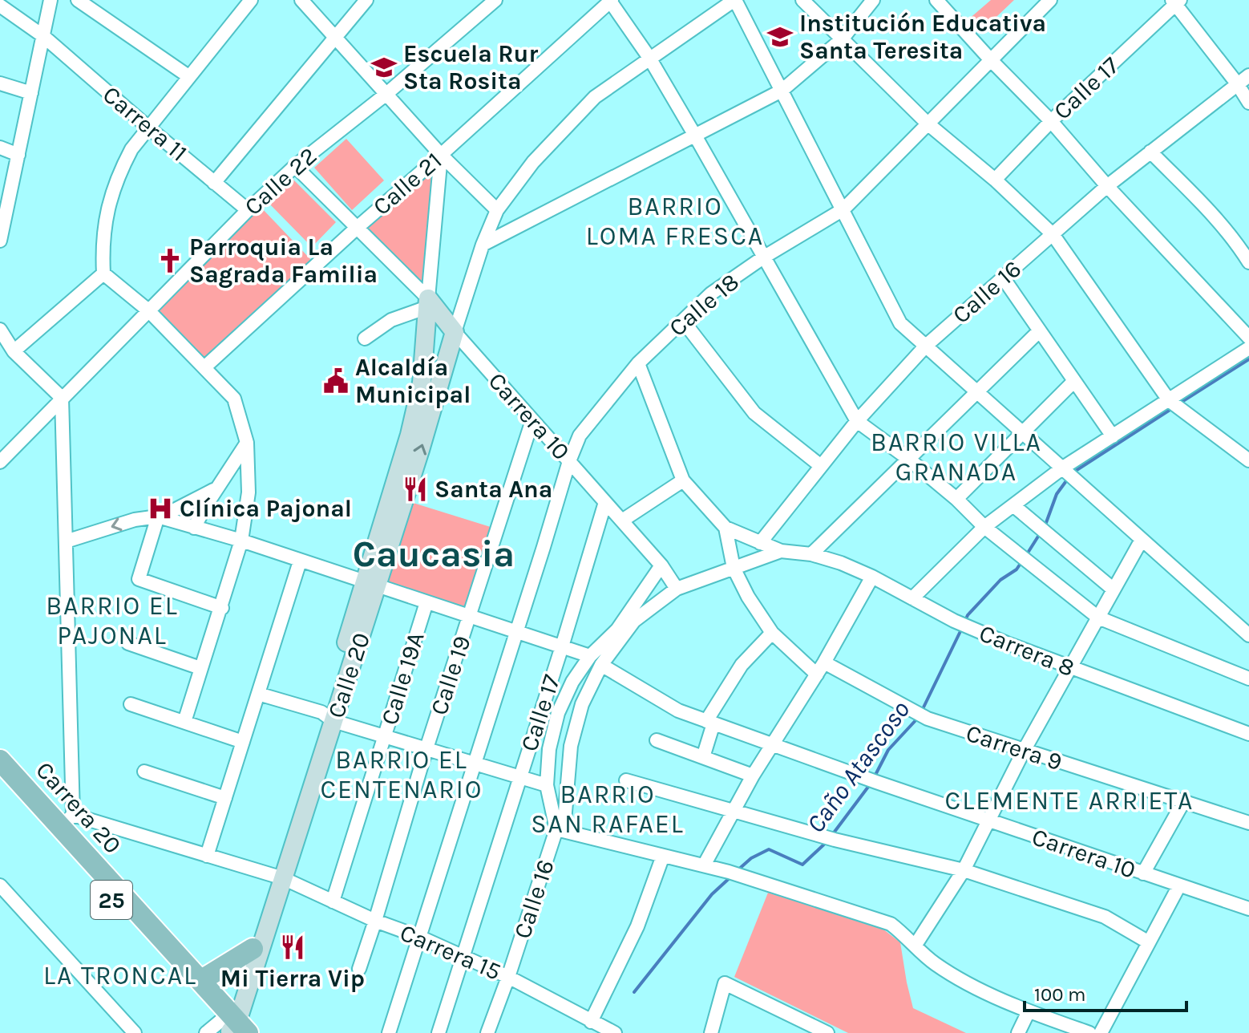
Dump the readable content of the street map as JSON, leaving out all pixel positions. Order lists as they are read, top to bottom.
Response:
{
  "streets": {
    "main road": ["Carrera 20", "25"],
    "street": [
      "Calle 17",
      "Carrera 11",
      "Calle 22",
      "Calle 21",
      "Calle 16",
      "Calle 18",
      "Carrera 10",
      "Carrera 8",
      "Calle 20",
      "Calle 19",
      "Calle 19A",
      "Carrera 9",
      "Carrera 15"
    ]
  },
  "crossings": [
    ["Calle 17", "Carrera 10"],
    ["Calle 17", "Carrera 15"],
    ["Carrera 11", "Calle 22"],
    ["Calle 22", "Carrera 10"],
    ["Calle 21", "Carrera 10"],
    ["Calle 16", "Carrera 10"],
    ["Calle 16", "Carrera 8"],
    ["Calle 16", "Carrera 9"],
    ["Calle 16", "Carrera 15"],
    ["Calle 18", "Carrera 10"],
    ["Calle 18", "Carrera 15"],
    ["Carrera 10", "Calle 20"],
    ["Carrera 10", "Calle 19"],
    ["Calle 20", "Carrera 20"],
    ["Calle 20", "Carrera 15"],
    ["Calle 19", "Carrera 15"],
    ["Calle 19A", "Carrera 15"]
  ],
  "districts": [
    "BARRIO LOMA FRESCA",
    "BARRIO VILLA GRANADA",
    "Caucasia",
    "BARRIO EL PAJONAL",
    "BARRIO EL CENTENARIO",
    "BARRIO SAN RAFAEL",
    "CLEMENTE ARRIETA",
    "LA TRONCAL"
  ],
  "water": ["Caño Atascoso"],
  "places": {
    "school or university": ["Institución Educativa Santa Teresita", "Escuela Rur Sta Rosita"],
    "church": ["Parroquia La Sagrada Familia"],
    "public building": ["Alcaldía Municipal"],
    "restaurant": ["Santa Ana", "Mi Tierra Vip"],
    "hospital": ["Clínica Pajonal"]
  },
  "scale_bar": "100 m"
}
